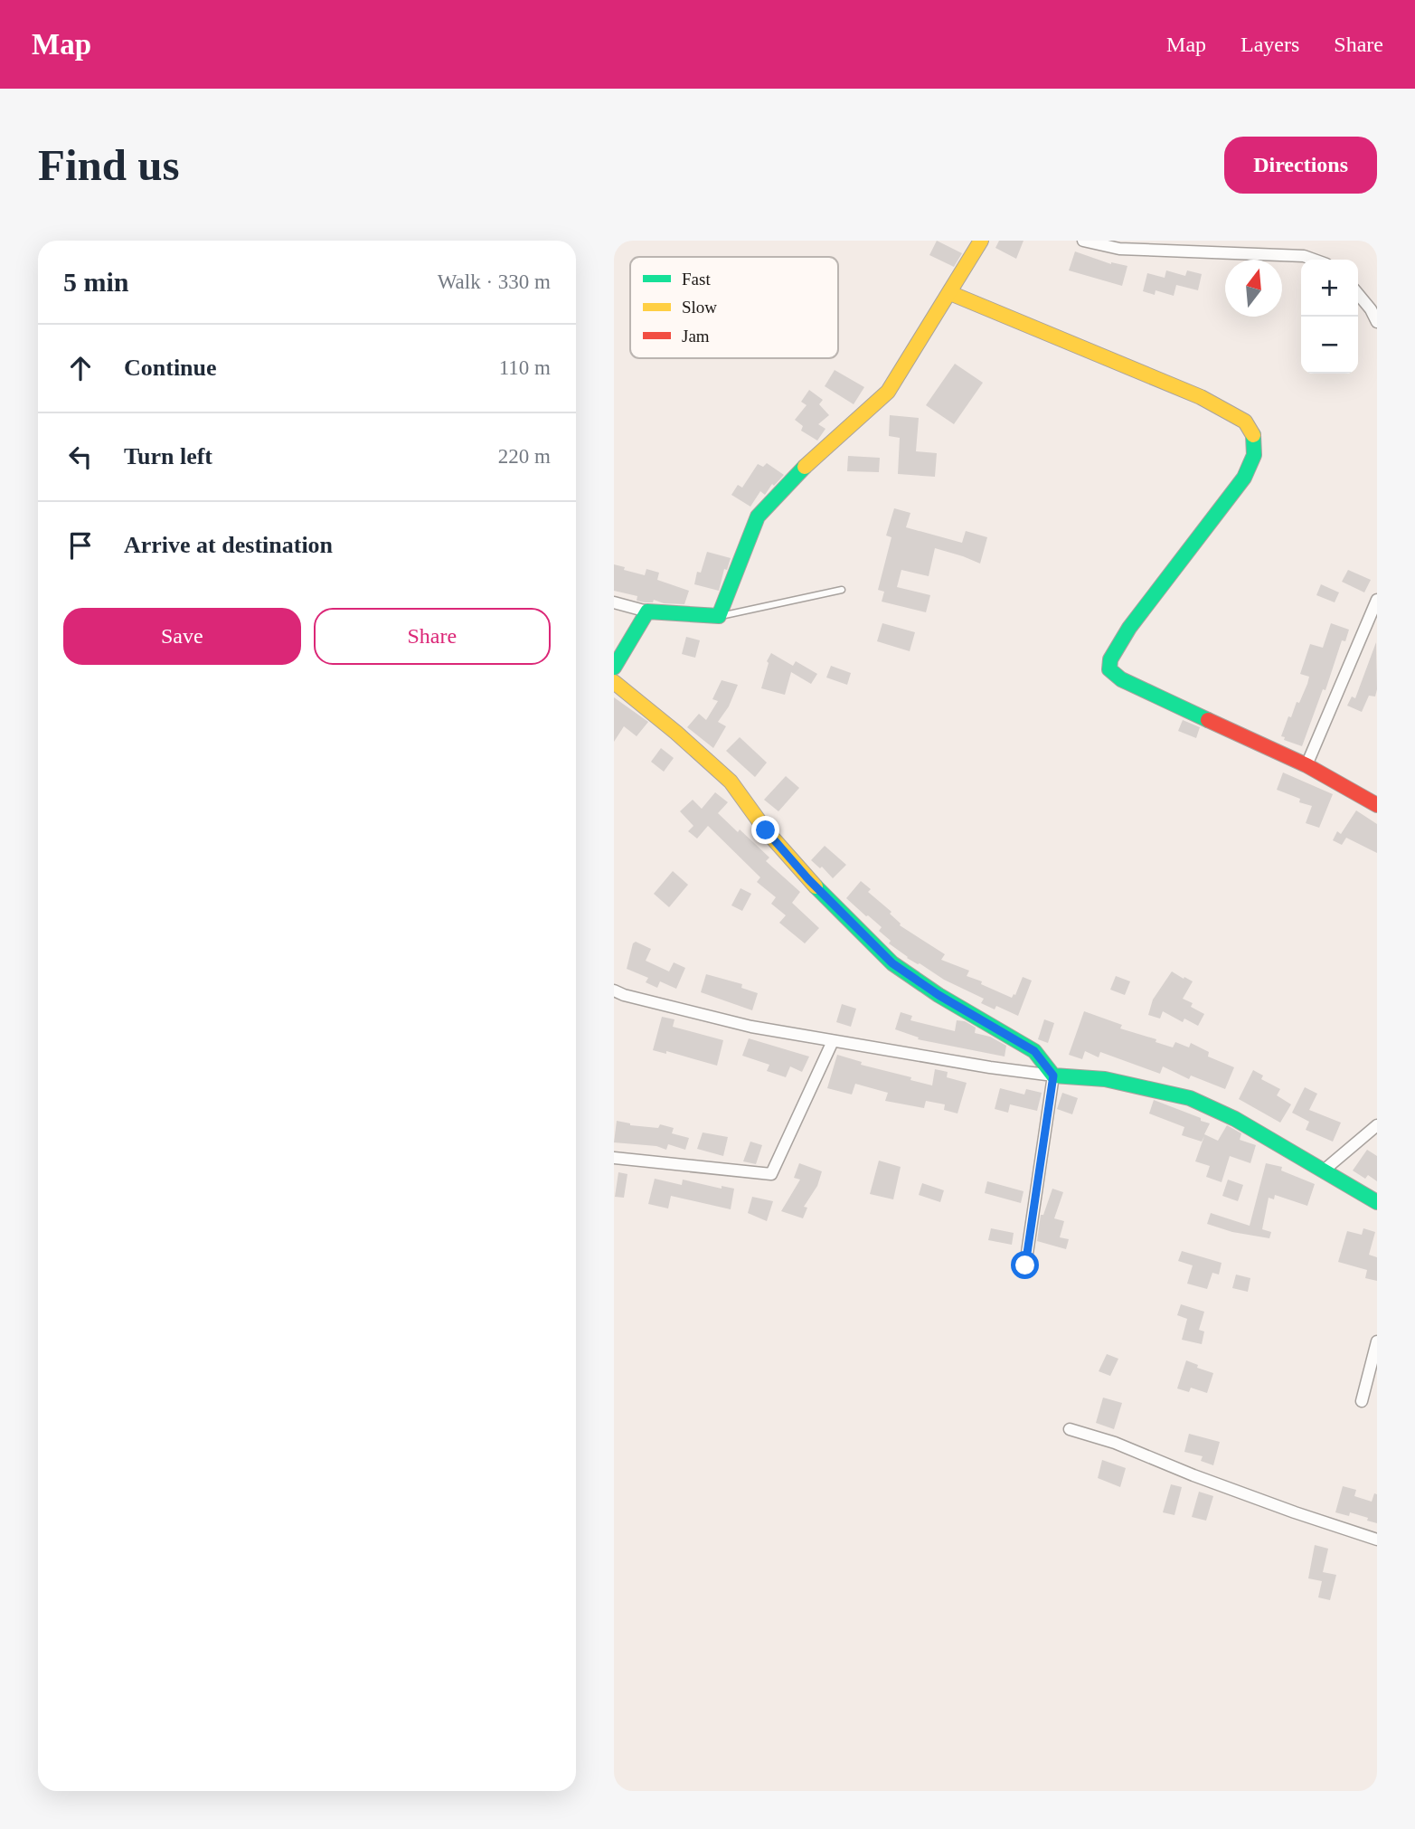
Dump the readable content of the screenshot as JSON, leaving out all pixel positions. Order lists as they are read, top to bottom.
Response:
{
  "legend": ["Fast", "Slow", "Jam"],
  "north": "top",
  "page": {
    "header": "Map",
    "nav": ["Map", "Layers", "Share"],
    "buttons": [
      "Directions",
      ["Save", "Share"]
    ],
    "title": "Find us",
    "heading": ["5 min", "Walk · 330 m"],
    "map_buttons": ["+", "−"],
    "list": [
      ["Continue", "110 m"],
      ["Turn left", "220 m"],
      "Arrive at destination"
    ]
  }
}
